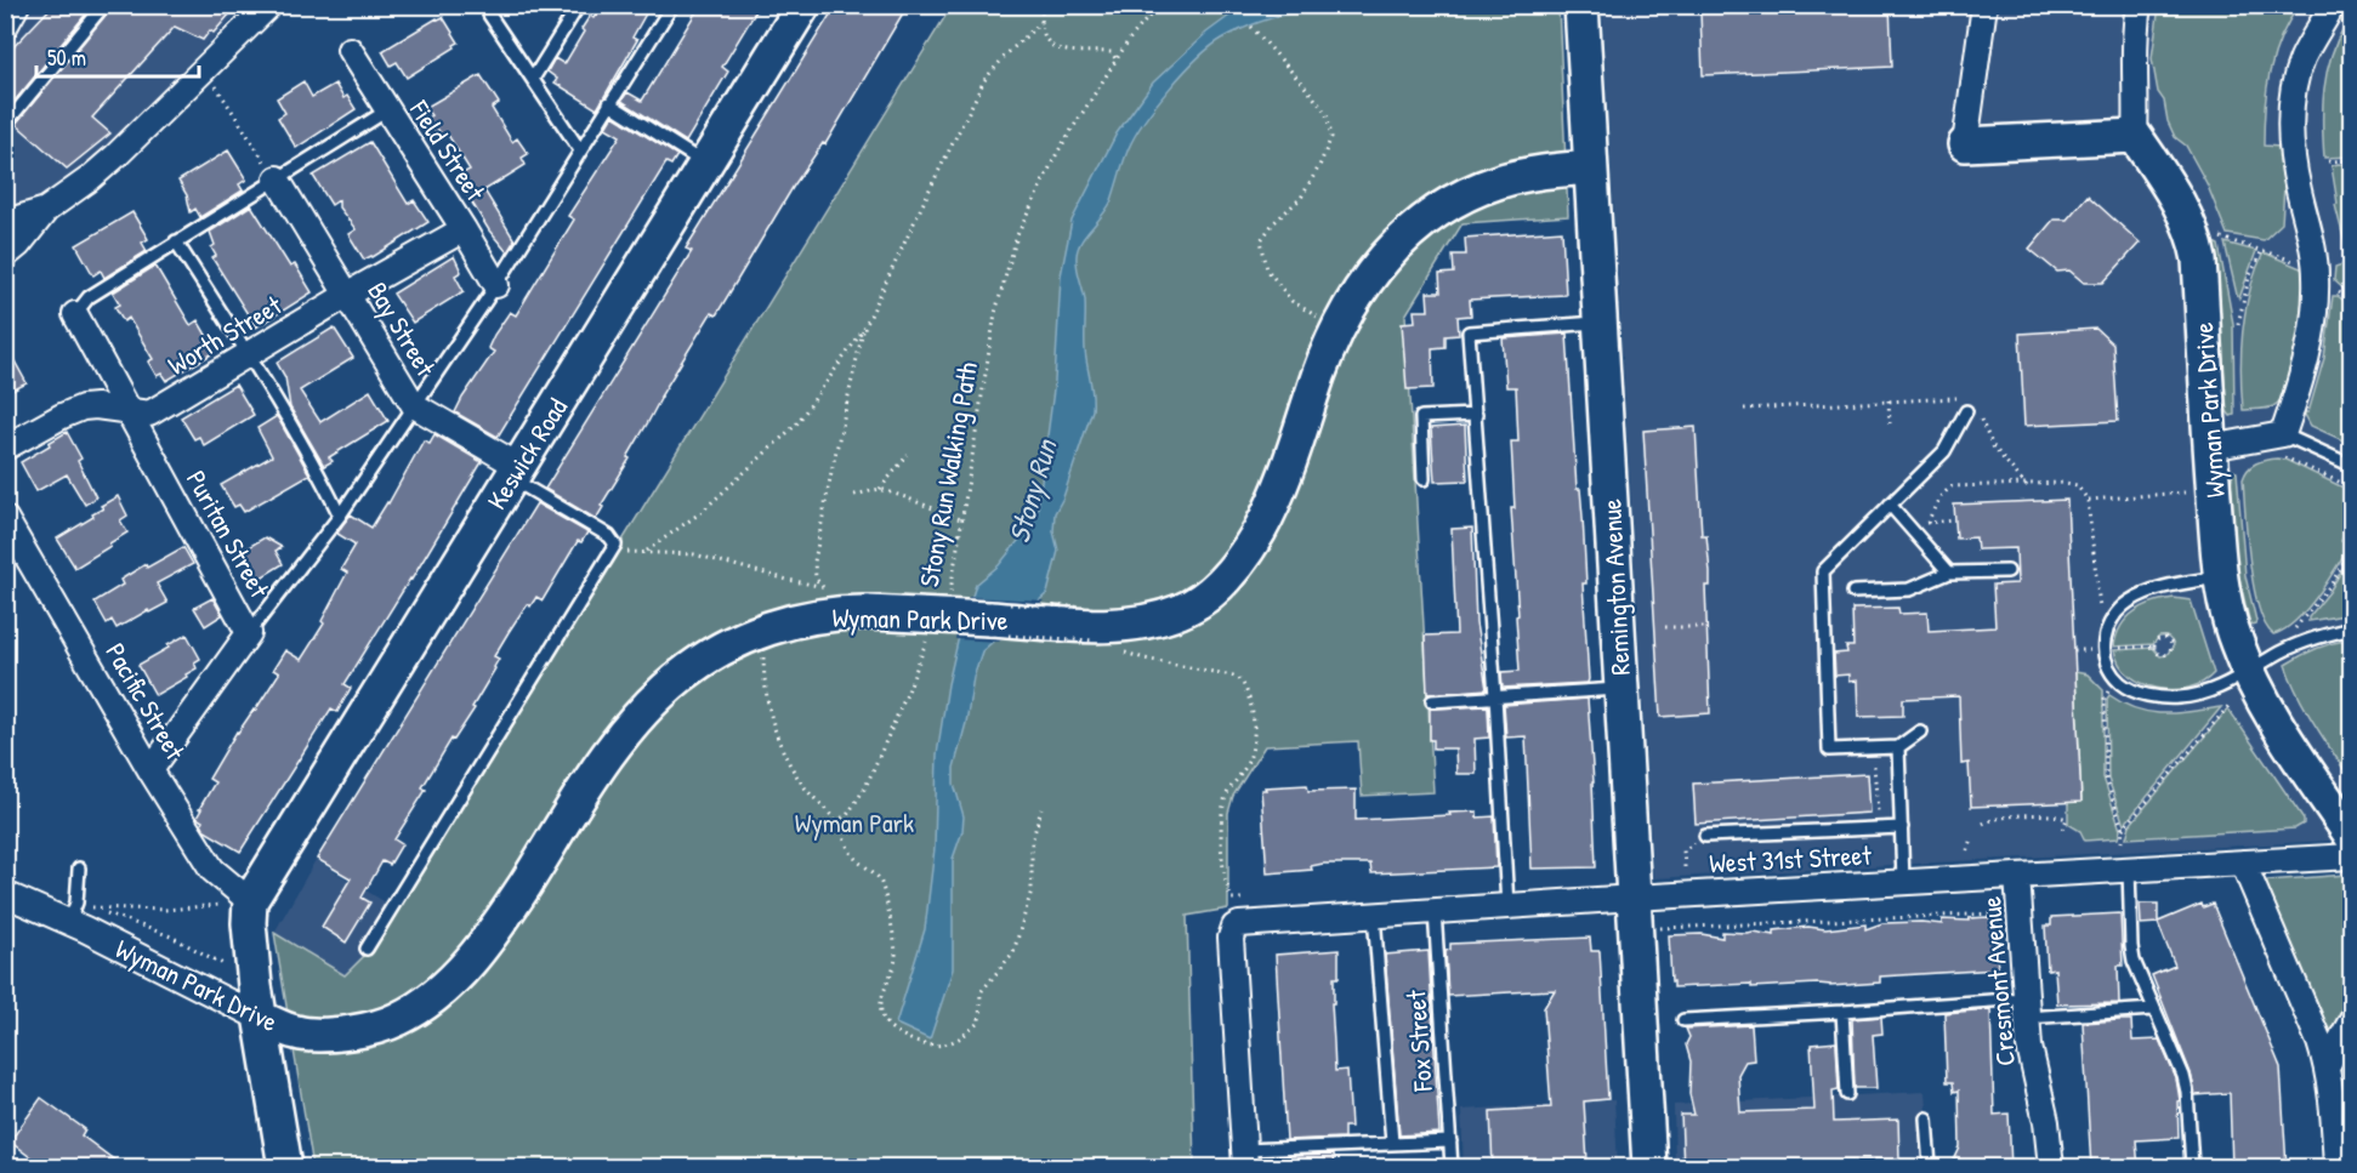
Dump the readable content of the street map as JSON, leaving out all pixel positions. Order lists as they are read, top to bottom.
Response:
{
  "streets": {
    "street": [
      "Field Street",
      "Bay Street",
      "Worth Street",
      "Wyman Park Drive",
      "Keswick Road",
      "Puritan Street",
      "Remington Avenue",
      "Pacific Street",
      "West 31st Street",
      "Cresmont Avenue"
    ],
    "lane": ["Fox Street"],
    "path": ["Stony Run Walking Path"]
  },
  "crossings": [
    ["Field Street", "Worth Street"],
    ["Bay Street", "Worth Street"],
    ["Bay Street", "Keswick Road"],
    ["Worth Street", "Puritan Street"],
    ["Wyman Park Drive", "Remington Avenue"],
    ["Keswick Road", "Pacific Street"],
    ["Puritan Street", "Pacific Street"],
    ["Remington Avenue", "West 31st Street"],
    ["West 31st Street", "Cresmont Avenue"],
    ["West 31st Street", "Fox Street"]
  ],
  "water": ["Stony Run"],
  "parks": ["Wyman Park"],
  "scale_bar": "50 m"
}
